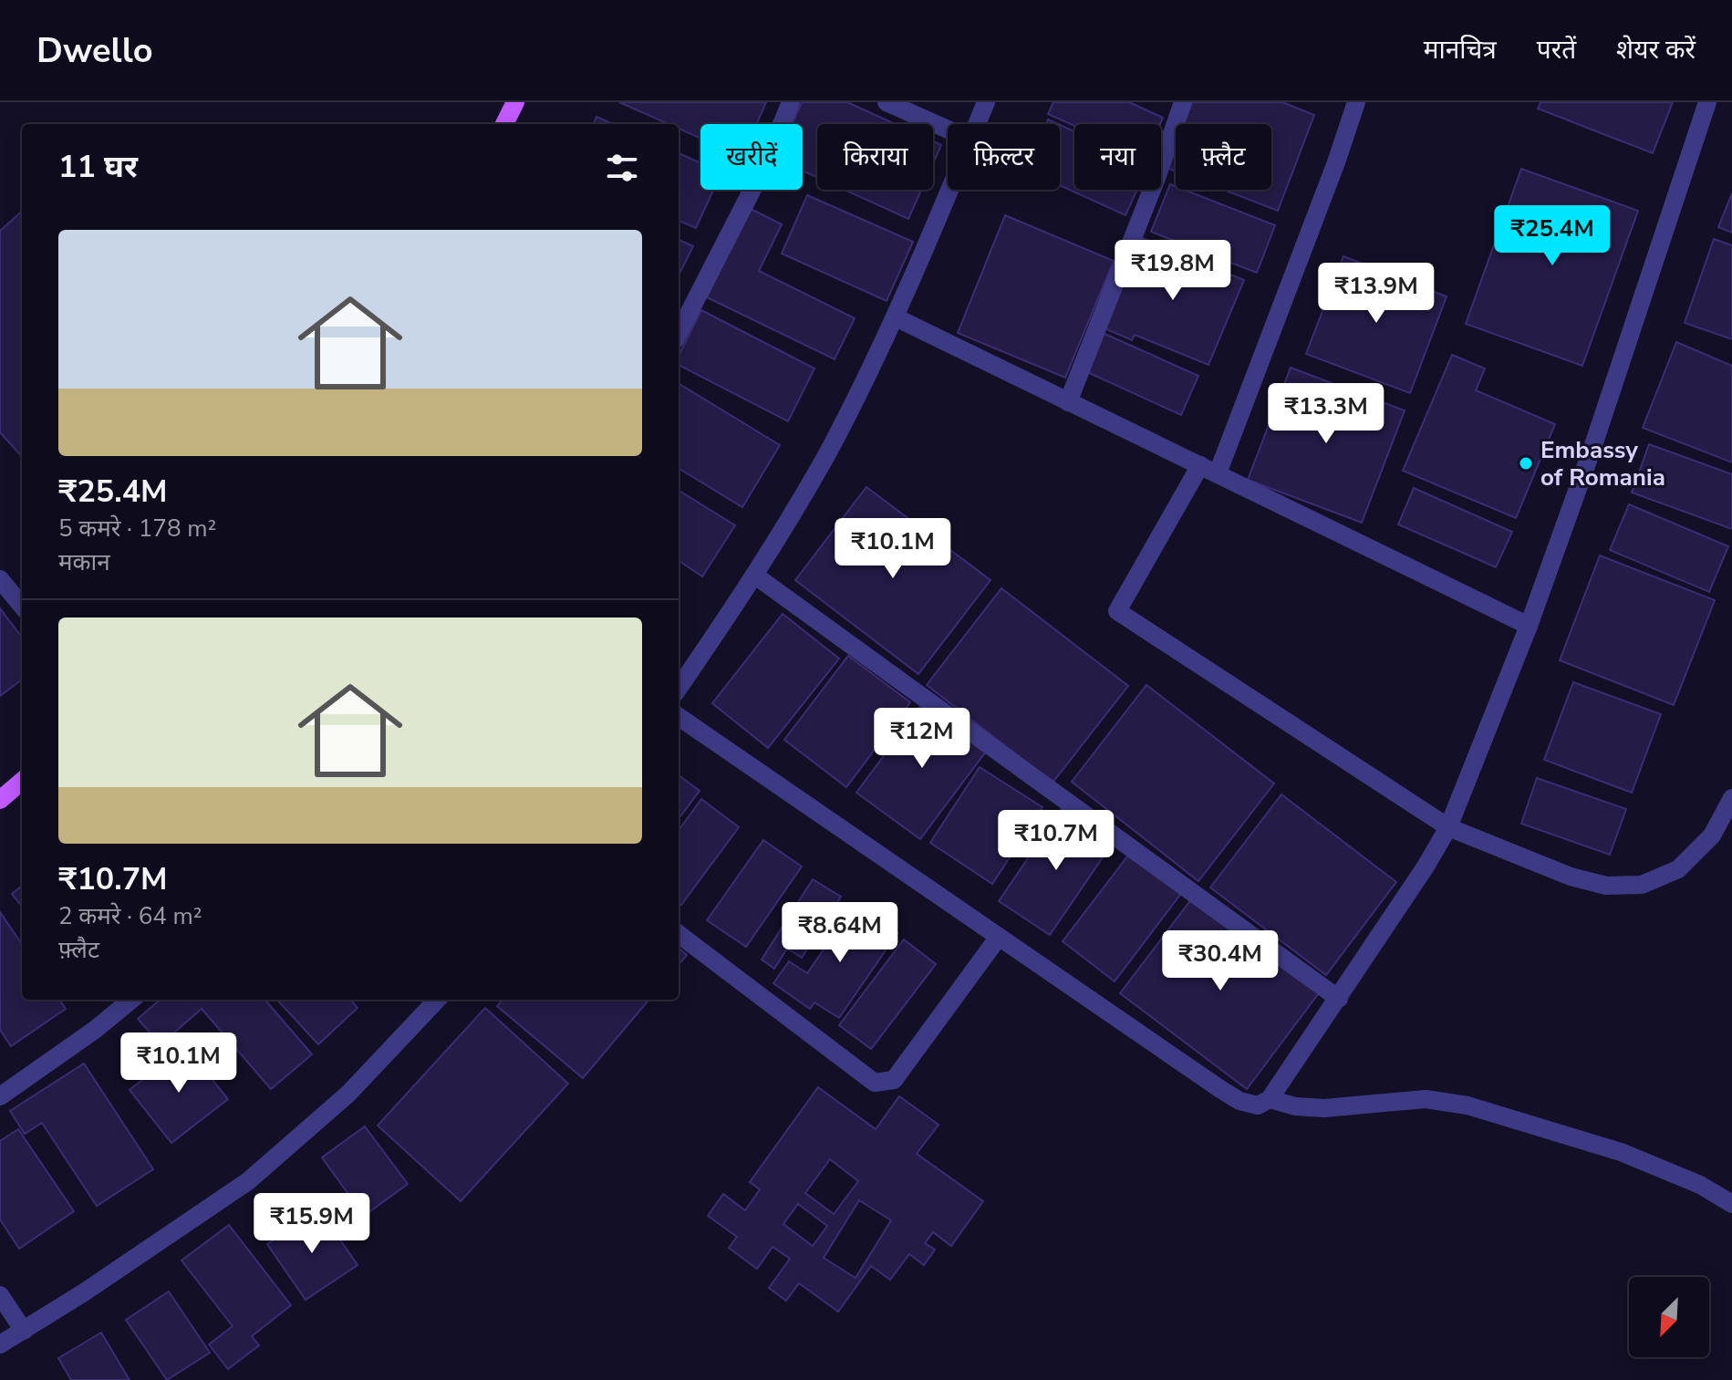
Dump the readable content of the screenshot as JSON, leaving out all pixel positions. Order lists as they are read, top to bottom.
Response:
{
  "places": ["Embassy of Romania"],
  "north": "bottom left",
  "page": {
    "header": "Dwello",
    "nav": ["मानचित्र", "परतें", "शेयर करें"],
    "chip": [
      "खरीदें",
      "किराया",
      "फ़िल्टर",
      "नया",
      "फ़्लैट"
    ],
    "heading": "11 घर",
    "price": [
      "₹25.4M",
      "₹19.8M",
      "₹13.9M",
      "₹13.3M",
      "₹10.1M",
      "₹12M",
      "₹10.7M",
      "₹8.64M",
      "₹30.4M",
      "₹10.1M",
      "₹15.9M"
    ],
    "list": [
      {
        "name": "₹25.4M",
        "note": "5 कमरे · 178 m² · मकान"
      },
      {
        "name": "₹10.7M",
        "note": "2 कमरे · 64 m² · फ़्लैट"
      }
    ]
  }
}
